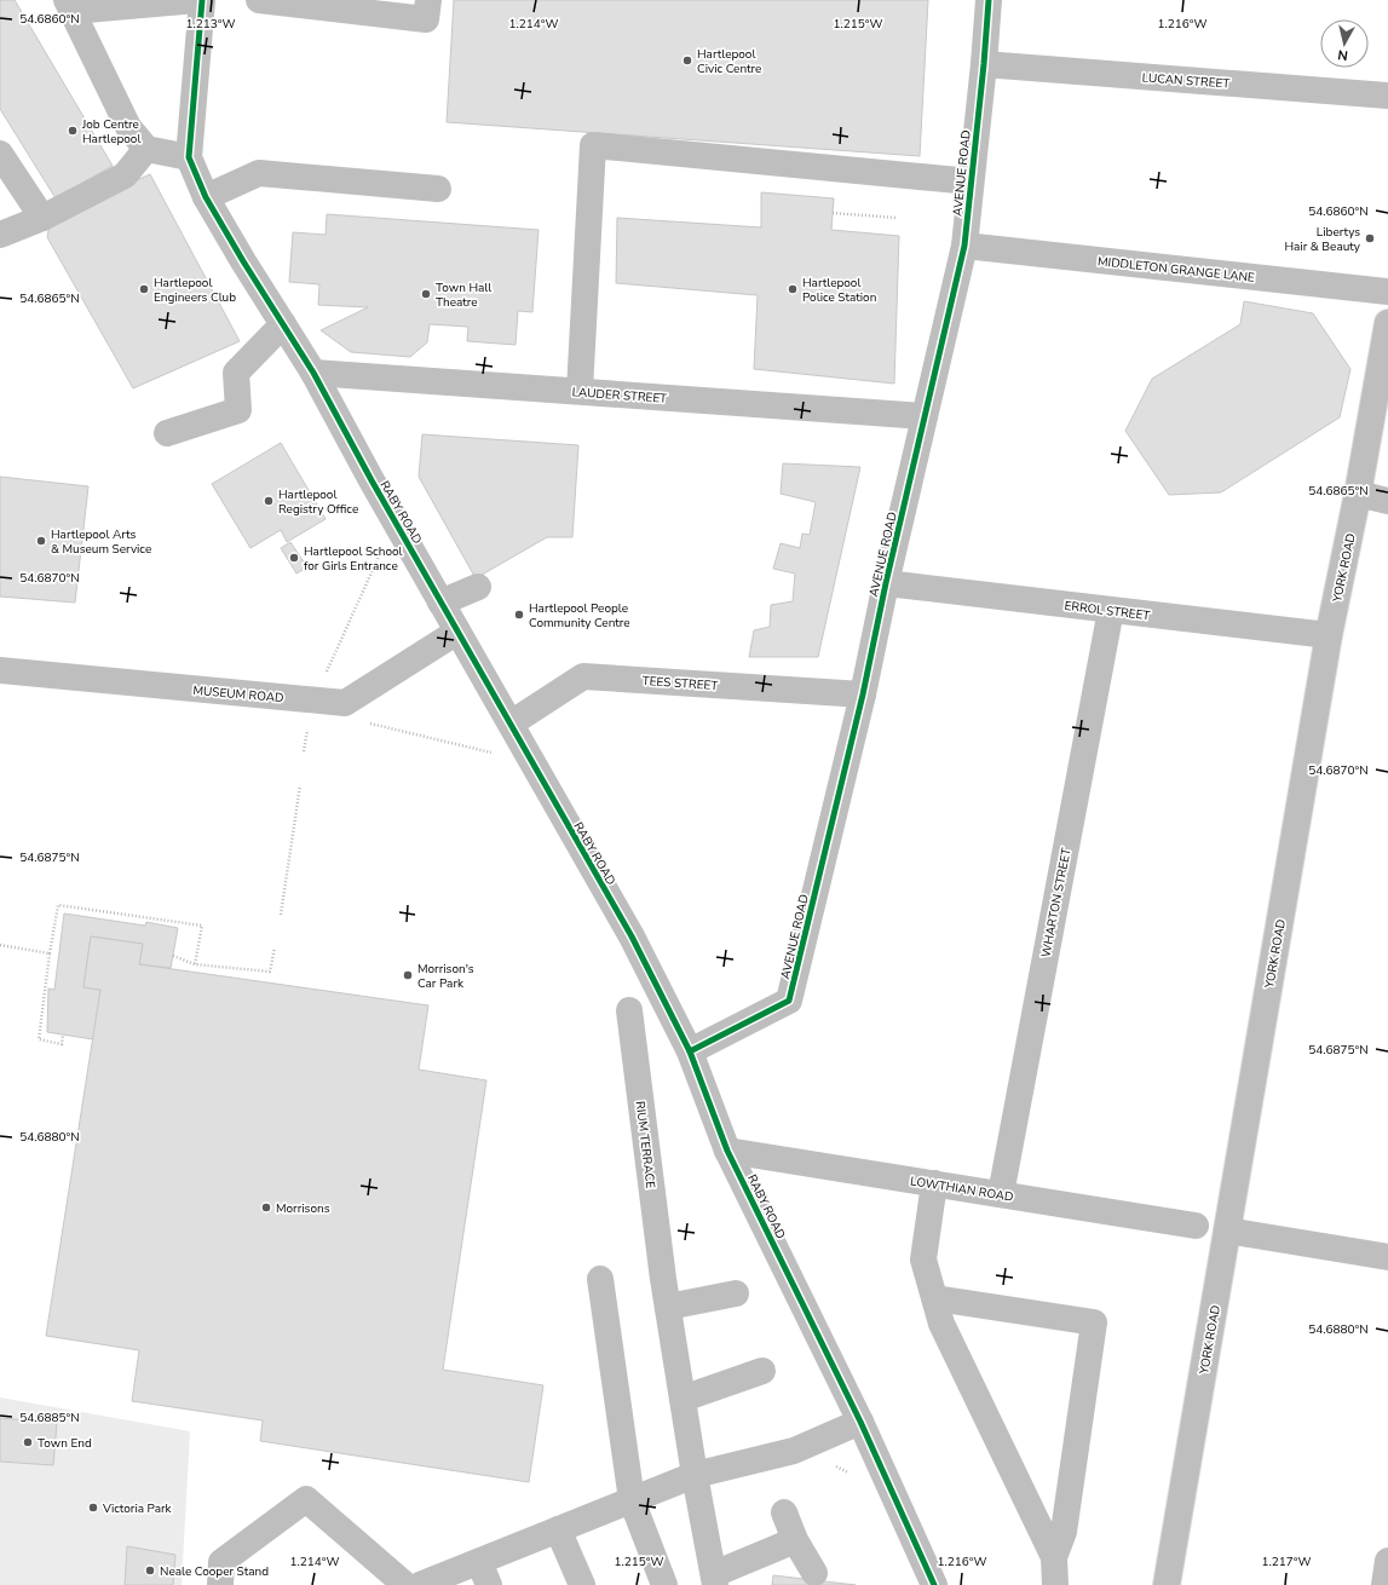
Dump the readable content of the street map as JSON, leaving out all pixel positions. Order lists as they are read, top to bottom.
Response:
{
  "streets": {
    "street": [
      "LUCAN STREET",
      "AVENUE ROAD",
      "MIDDLETON GRANGE LANE",
      "LAUDER STREET",
      "RABY ROAD",
      "YORK ROAD",
      "ERROL STREET",
      "TEES STREET",
      "MUSEUM ROAD",
      "WHARTON STREET",
      "RIUM TERRACE",
      "LOWTHIAN ROAD"
    ]
  },
  "crossings": [
    ["LUCAN STREET", "AVENUE ROAD"],
    ["AVENUE ROAD", "MIDDLETON GRANGE LANE"],
    ["AVENUE ROAD", "LAUDER STREET"],
    ["AVENUE ROAD", "RABY ROAD"],
    ["AVENUE ROAD", "ERROL STREET"],
    ["AVENUE ROAD", "TEES STREET"],
    ["LAUDER STREET", "RABY ROAD"],
    ["RABY ROAD", "TEES STREET"],
    ["RABY ROAD", "MUSEUM ROAD"],
    ["RABY ROAD", "LOWTHIAN ROAD"],
    ["YORK ROAD", "ERROL STREET"],
    ["ERROL STREET", "WHARTON STREET"],
    ["WHARTON STREET", "LOWTHIAN ROAD"]
  ],
  "places": [
    "Hartlepool Civic Centre",
    "Job Centre Hartlepool",
    "Libertys Hair & Beauty",
    "Hartlepool Engineers Club",
    "Hartlepool Police Station",
    "Town Hall Theatre",
    "Hartlepool Registry Office",
    "Hartlepool Arts & Museum Service",
    "Hartlepool School for Girls Entrance",
    "Hartlepool People Community Centre",
    "Morrison's Car Park",
    "Morrisons",
    "Town End",
    "Victoria Park",
    "Neale Cooper Stand"
  ],
  "north": "bottom",
  "coordinates": [
    "54.6860°N",
    "1.213°W",
    "1.214°W",
    "1.215°W",
    "1.216°W",
    "54.6865°N",
    "54.6870°N",
    "54.6875°N",
    "54.6880°N",
    "54.6885°N",
    "1.217°W"
  ]
}
